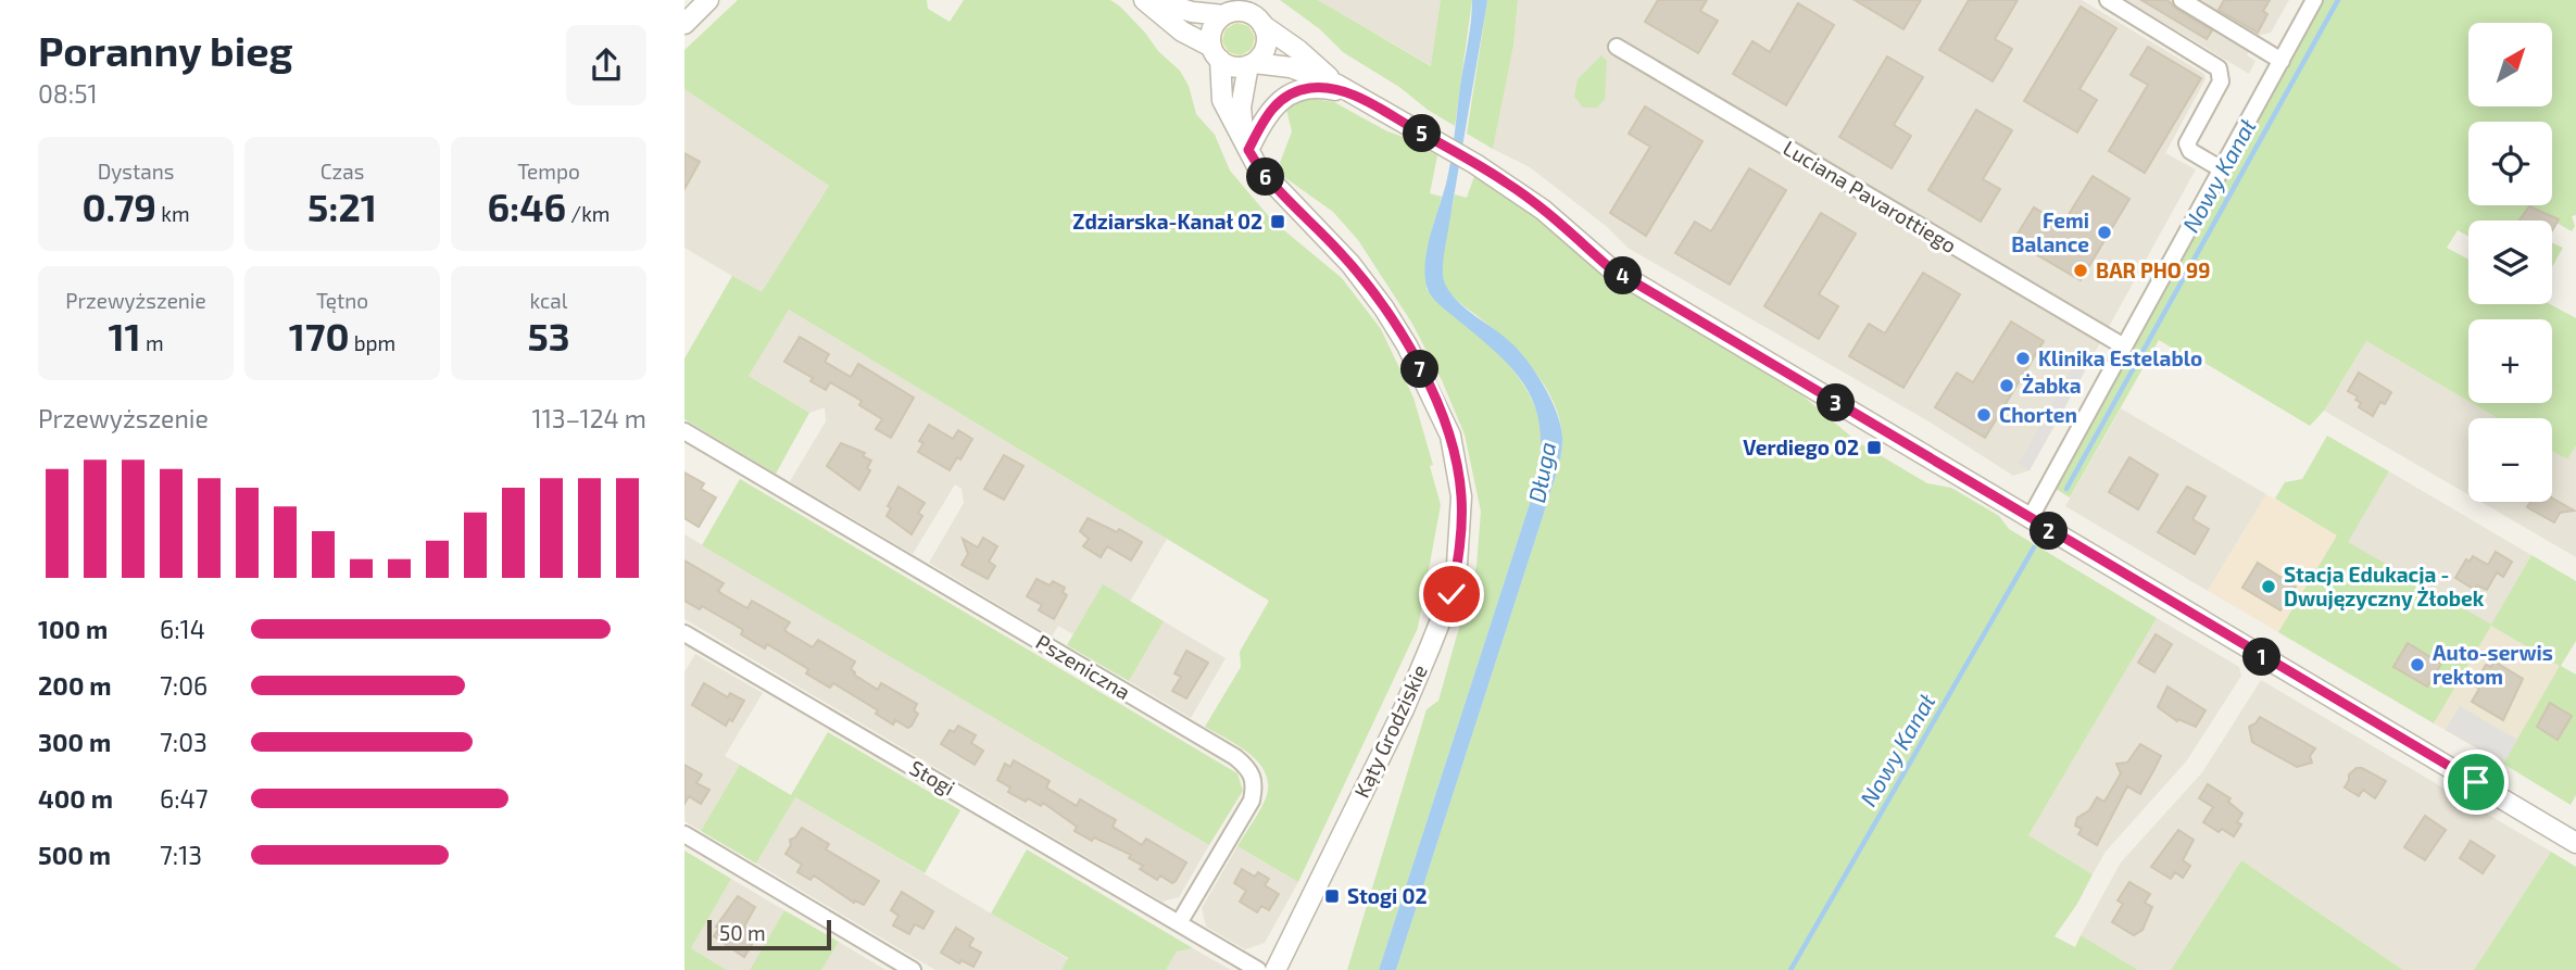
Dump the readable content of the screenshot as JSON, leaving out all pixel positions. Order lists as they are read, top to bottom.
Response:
{
  "streets": {
    "street": [
      "Luciana Pavarottiego",
      "Pszeniczna",
      "Kąty Grodziskie",
      "Stogi"
    ]
  },
  "crossings": [
    ["Pszeniczna", "Stogi"]
  ],
  "water": ["Nowy Kanał", "Długa"],
  "places": {
    "transit": ["Zdziarska-Kanał 02", "Verdiego 02", "Stogi 02"],
    "other": [
      "Femi Balance",
      "BAR PHO 99",
      "Klinika Estelablo",
      "Żabka",
      "Chorten",
      "Stacja Edukacja - Dwujęzyczny Żłobek",
      "Auto-serwis rektom"
    ]
  },
  "scale_bar": "50 m",
  "north": "top right",
  "page": {
    "heading": ["Poranny bieg", "08:51"],
    "map_buttons": ["+", "−"],
    "pins": [
      "5",
      "6",
      "4",
      "7",
      "3",
      "2",
      "1"
    ],
    "stats": [
      ["Dystans", "0.79 km"],
      ["Czas", "5:21"],
      ["Tempo", "6:46 /km"],
      ["Przewyższenie", "11 m"],
      ["Tętno", "170 bpm"],
      ["kcal", "53"]
    ],
    "chart": ["Przewyższenie", "113–124 m"],
    "list": [
      {
        "name": "100 m",
        "note": "6:14"
      },
      {
        "name": "200 m",
        "note": "7:06"
      },
      {
        "name": "300 m",
        "note": "7:03"
      },
      {
        "name": "400 m",
        "note": "6:47"
      },
      {
        "name": "500 m",
        "note": "7:13"
      }
    ],
    "scale": "50 m"
  }
}
